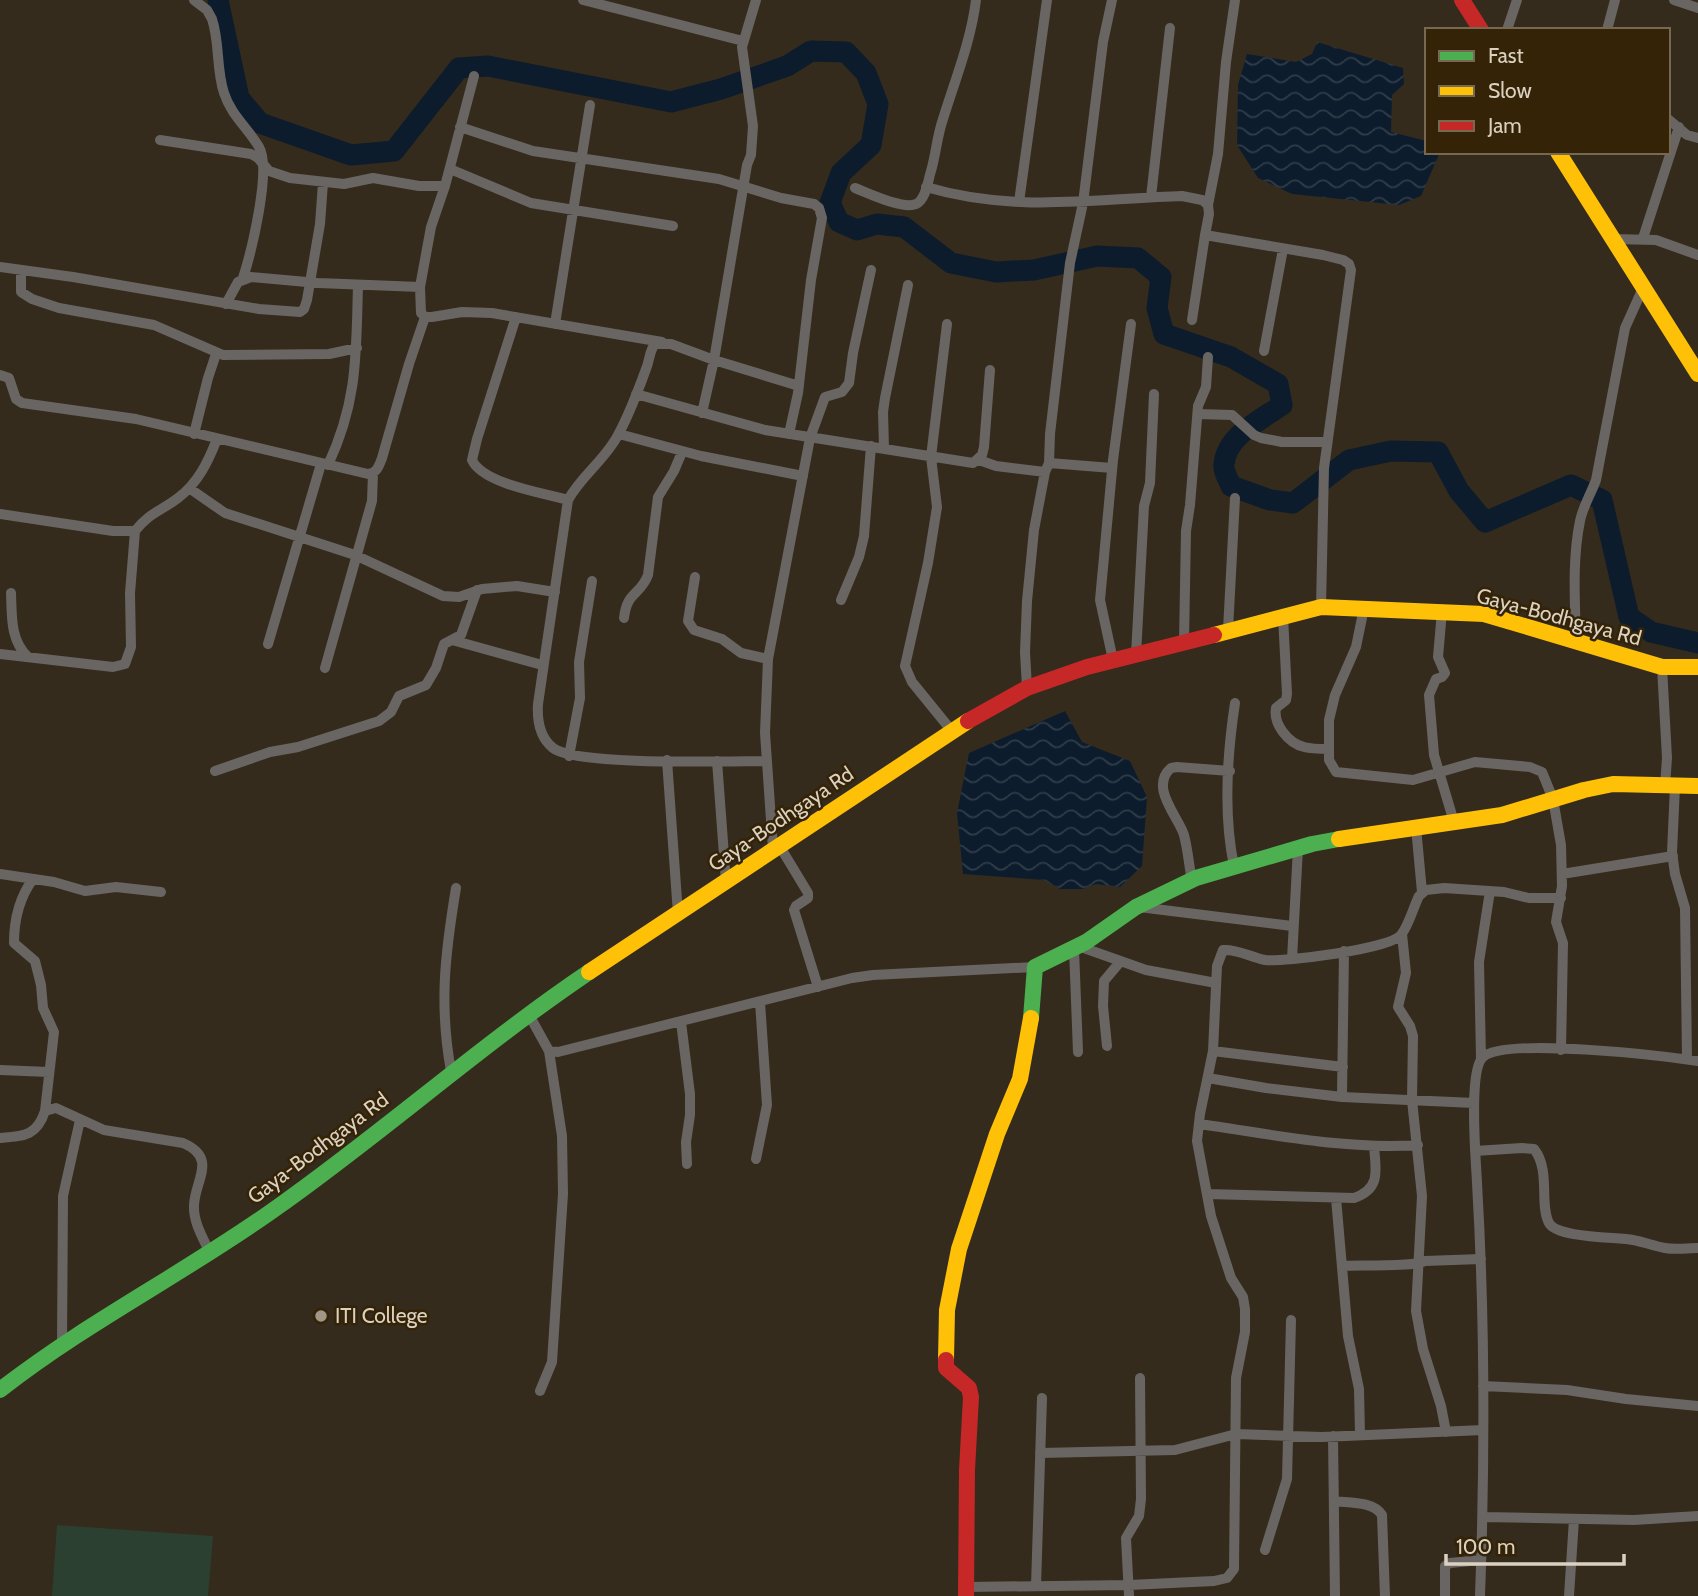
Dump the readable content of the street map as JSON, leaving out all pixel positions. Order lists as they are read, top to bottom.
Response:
{
  "streets": {
    "street": ["Gaya-Bodhgaya Rd"]
  },
  "places": ["ITI College"],
  "legend": ["Fast", "Slow", "Jam"],
  "scale_bar": "100 m"
}
